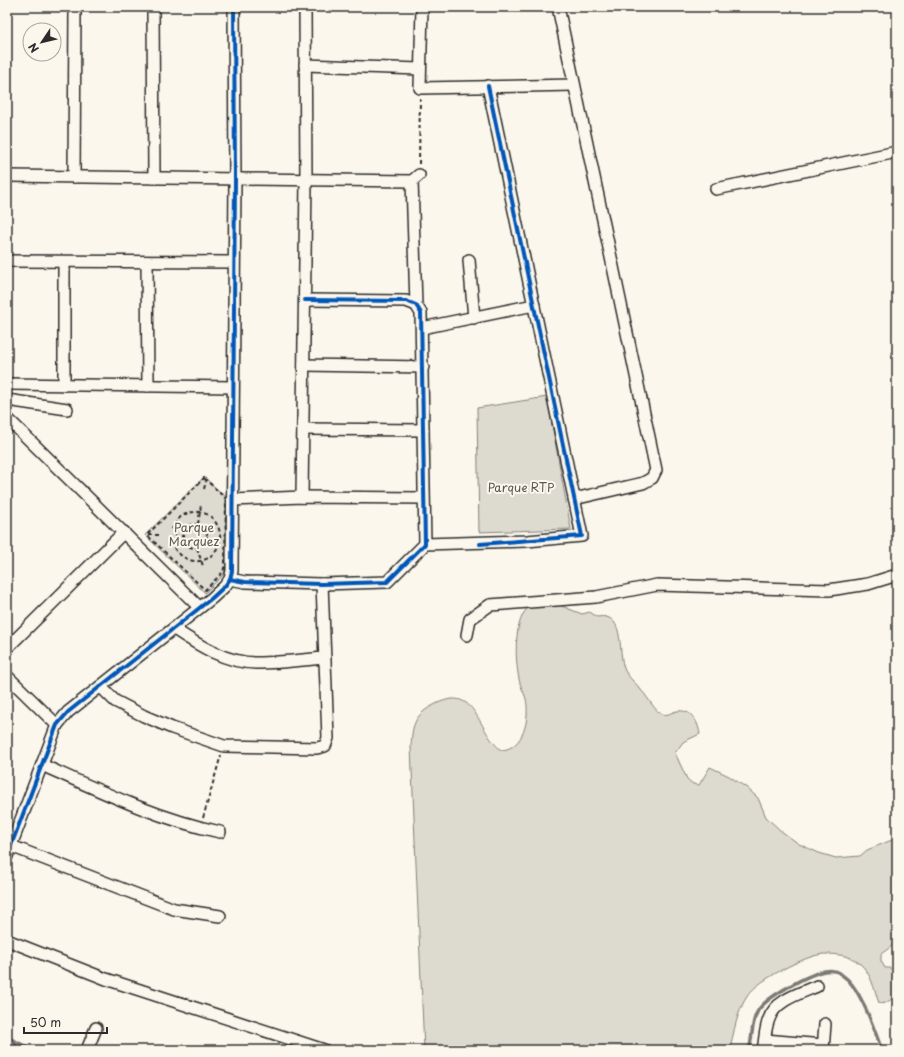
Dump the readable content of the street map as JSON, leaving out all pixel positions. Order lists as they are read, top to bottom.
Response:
{
  "parks": ["Parque RTP", "Parque Marquez"],
  "scale_bar": "50 m",
  "north": "bottom left"
}
